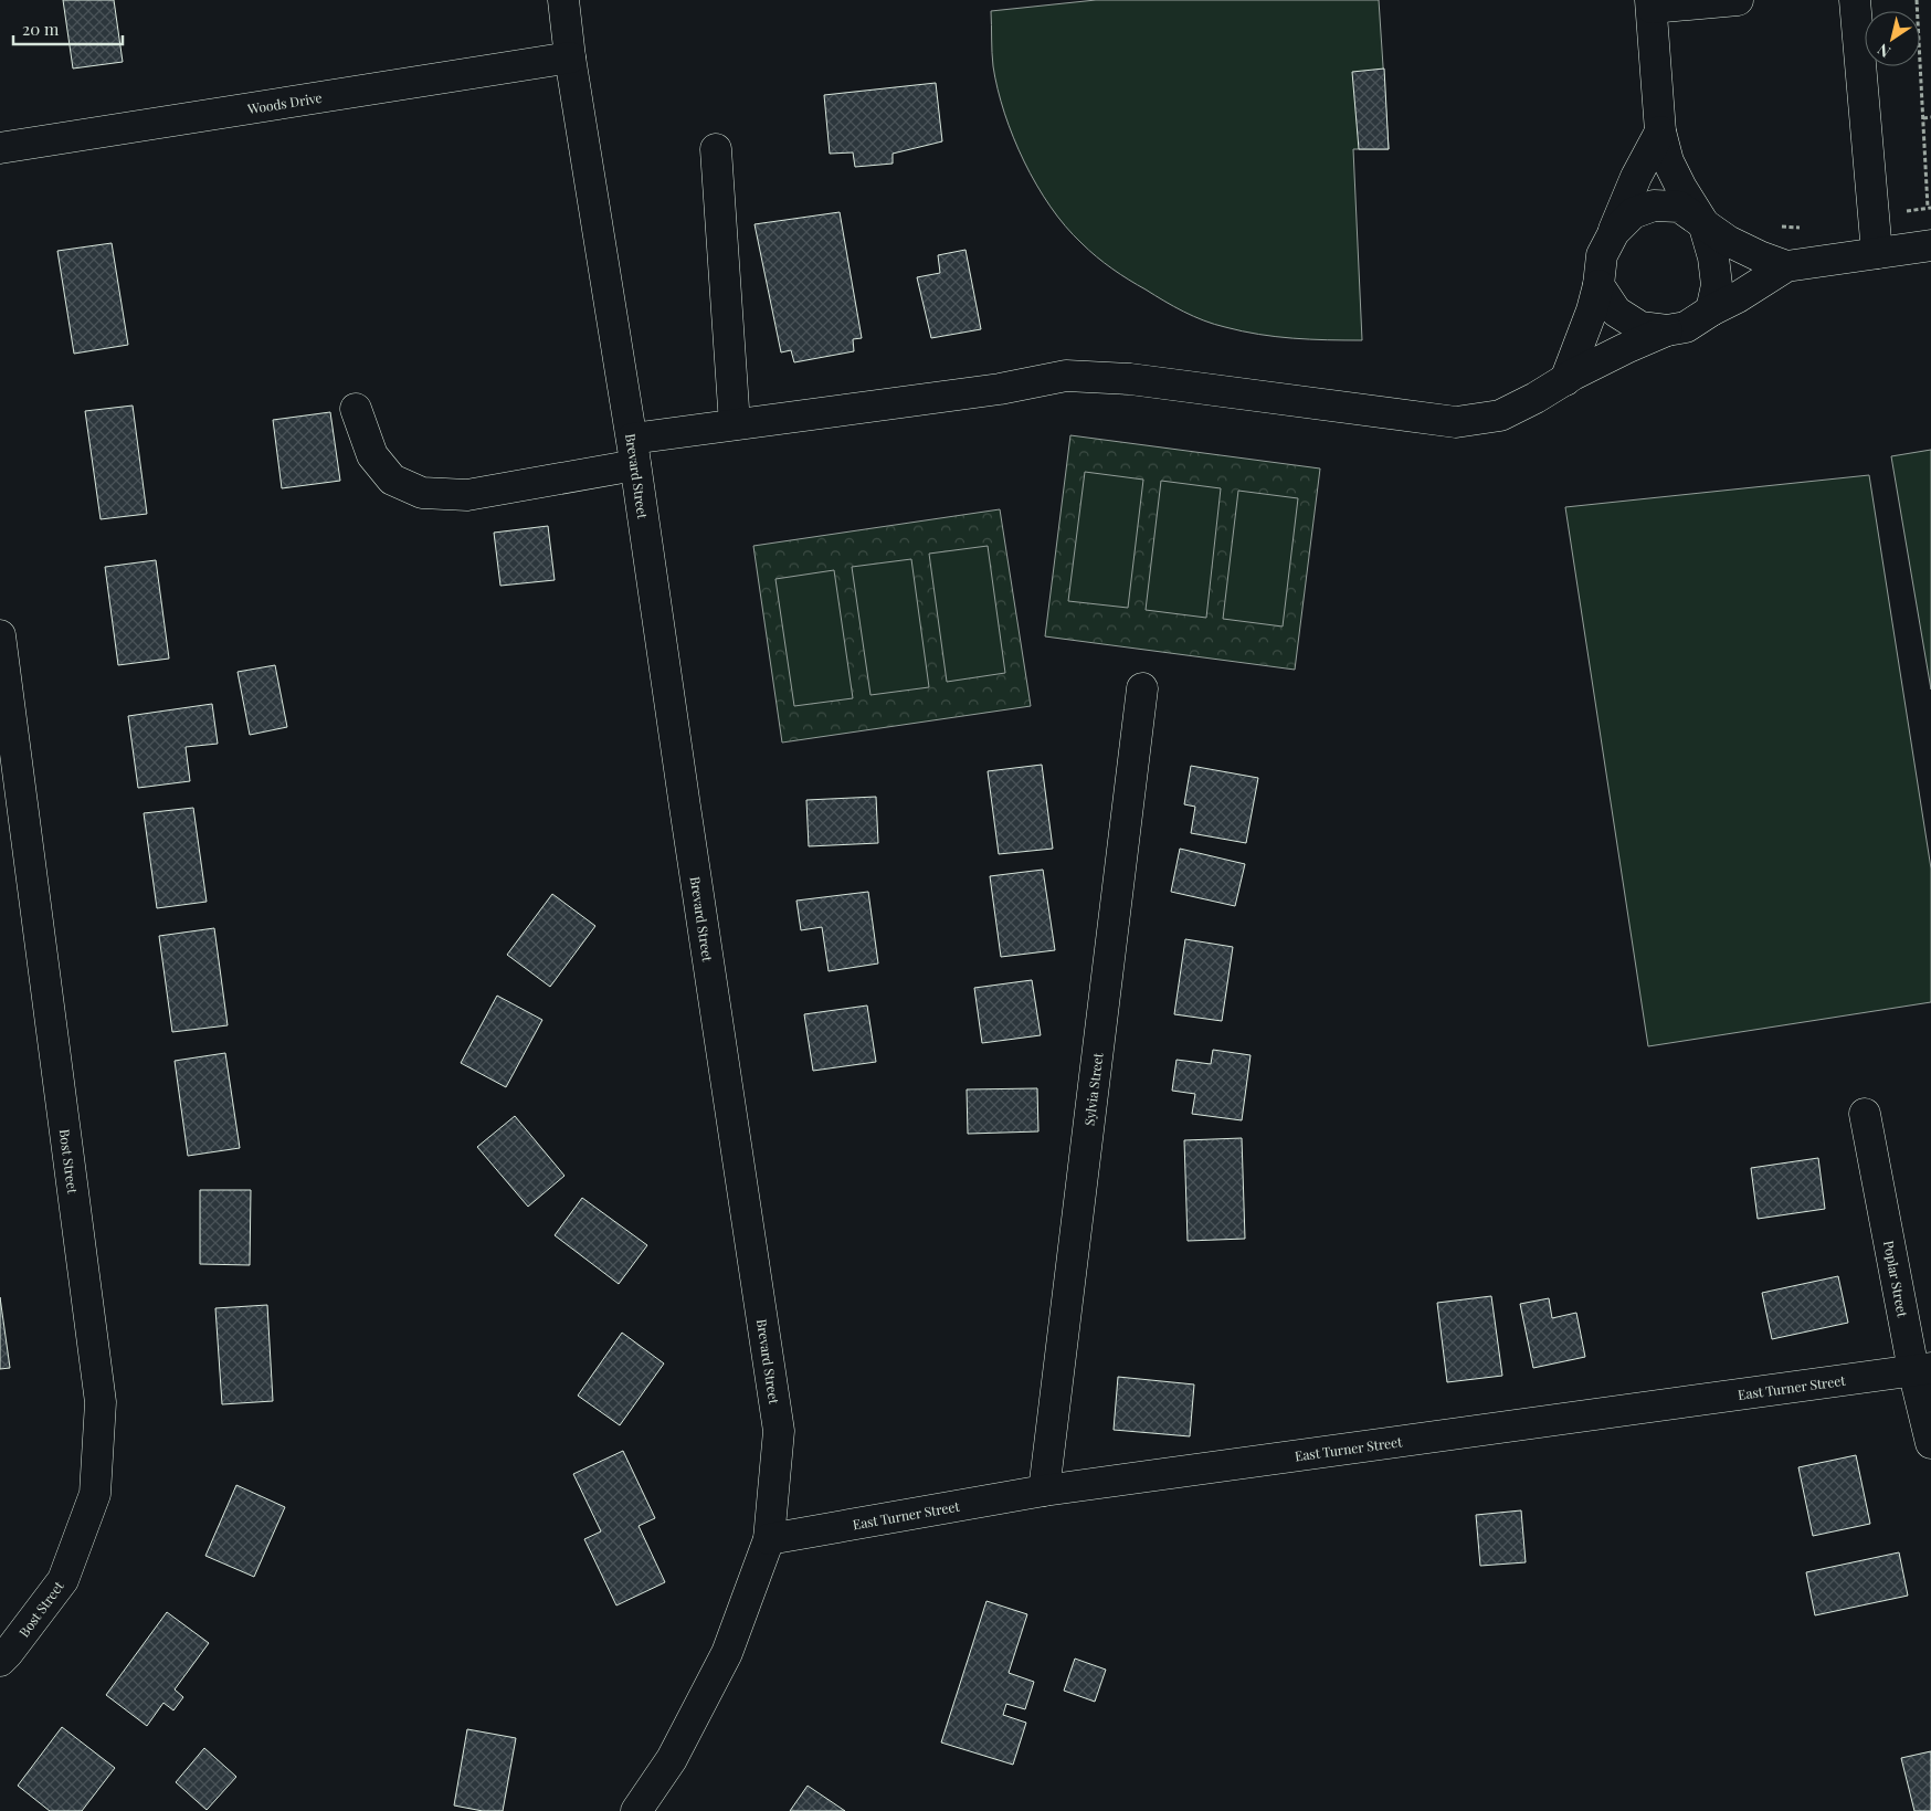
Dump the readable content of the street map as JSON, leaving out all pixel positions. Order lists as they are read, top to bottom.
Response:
{
  "streets": {
    "street": [
      "Woods Drive",
      "Brevard Street",
      "Sylvia Street",
      "Bost Street",
      "Poplar Street",
      "East Turner Street"
    ]
  },
  "crossings": [
    ["Woods Drive", "Brevard Street"],
    ["Brevard Street", "East Turner Street"],
    ["Sylvia Street", "East Turner Street"],
    ["Poplar Street", "East Turner Street"]
  ],
  "scale_bar": "20 m",
  "north": "bottom left"
}
